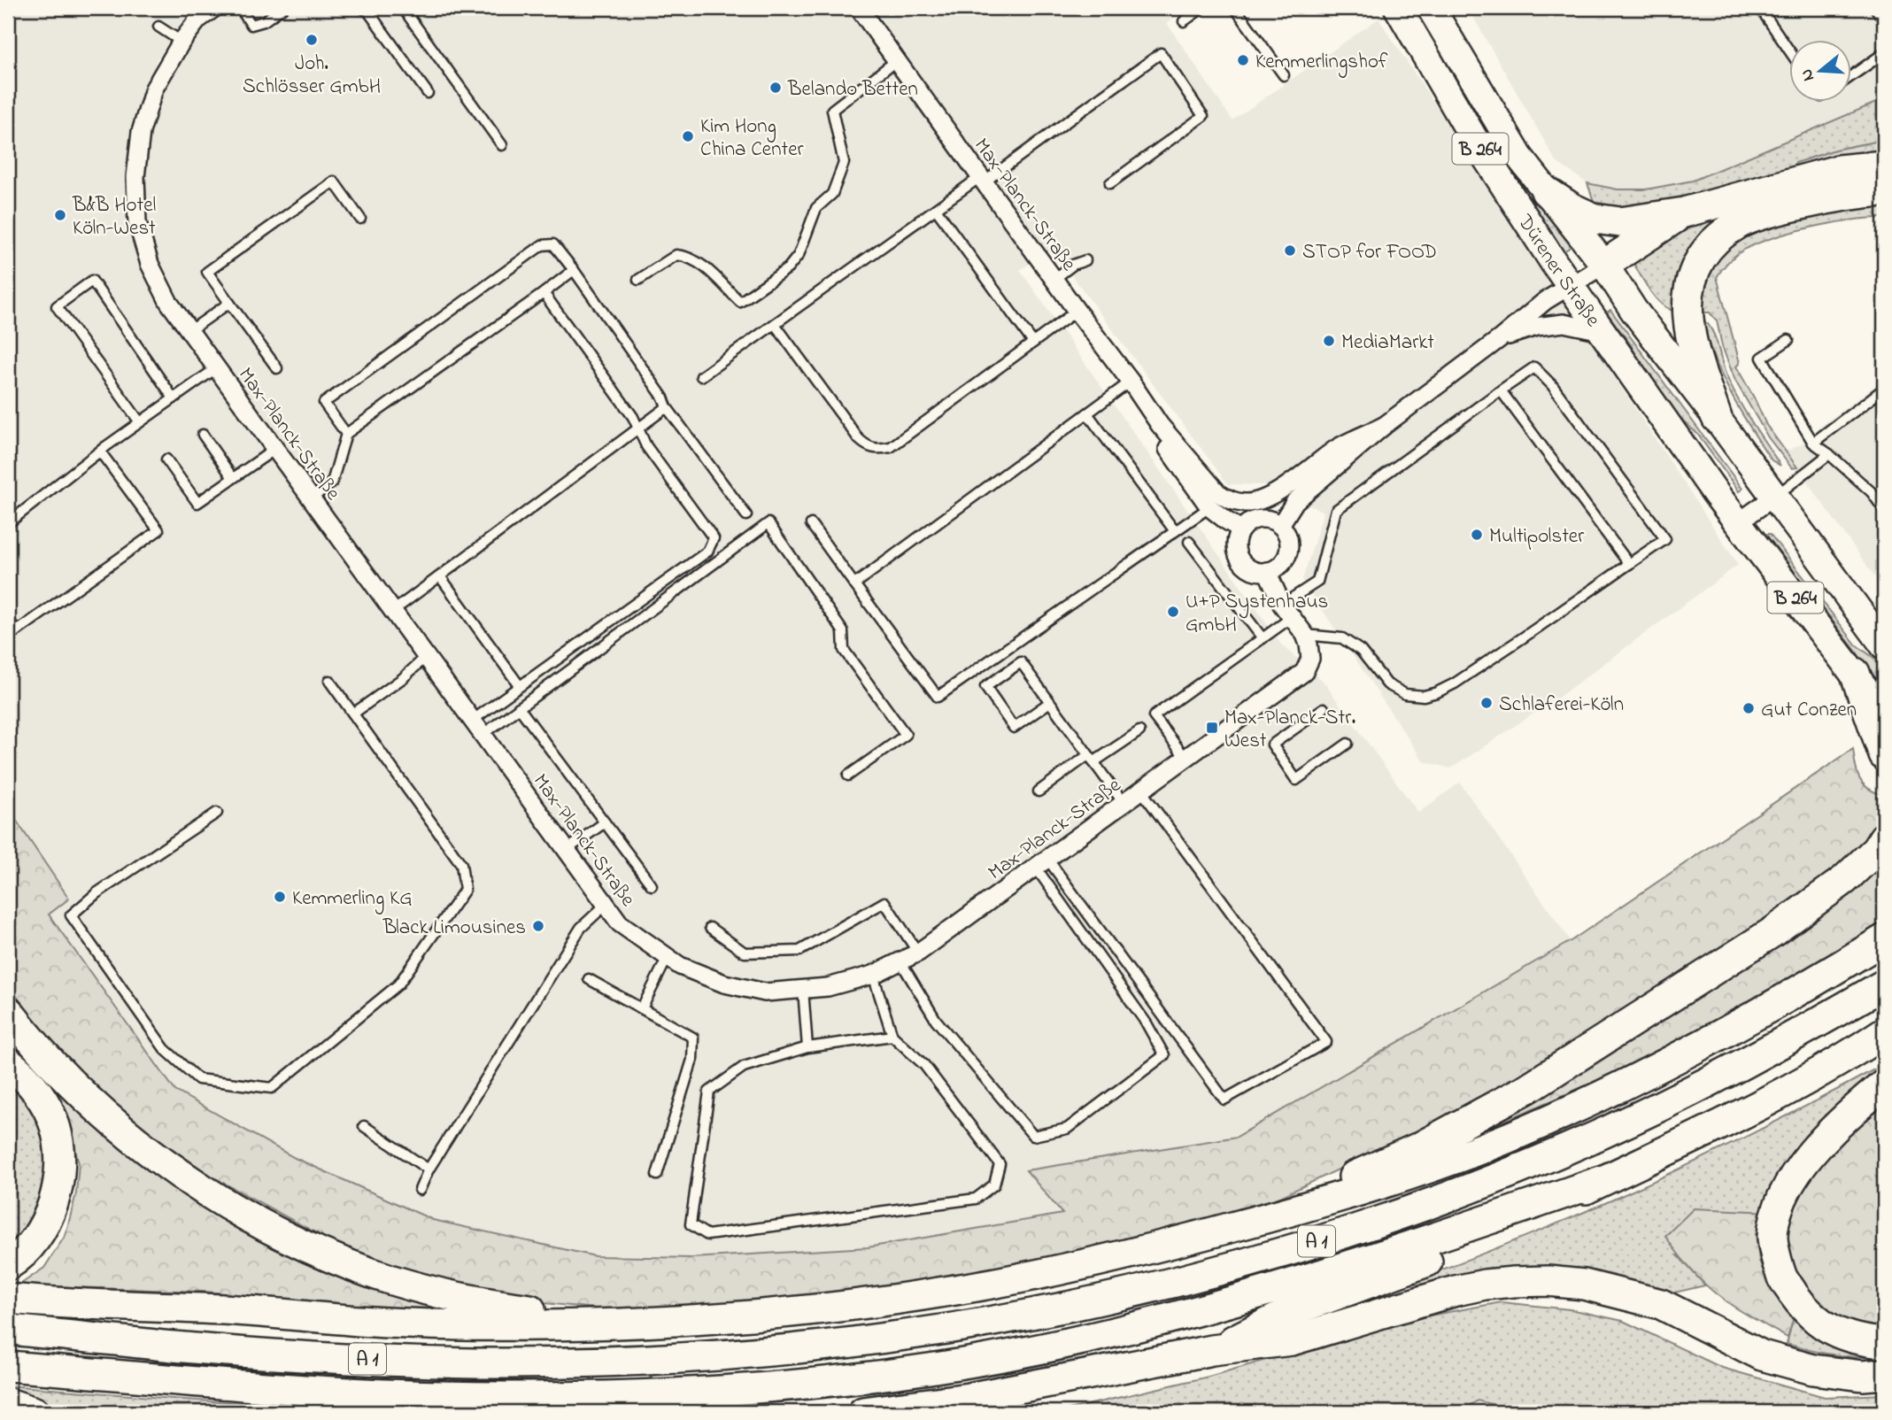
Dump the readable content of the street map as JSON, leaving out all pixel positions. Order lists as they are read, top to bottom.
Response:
{
  "streets": {
    "highway": ["A 1"],
    "main road": ["B 264", "Dürener Straße"],
    "street": ["Max-Planck-Straße"]
  },
  "crossings": [
    ["Max-Planck-Straße", "Dürener Straße"]
  ],
  "places": {
    "other": [
      "Joh. Schlösser GmbH",
      "Kemmerlingshof",
      "Belando Betten",
      "Kim Hong China Center",
      "B&B Hotel Köln-West",
      "STOP for FOOD",
      "MediaMarkt",
      "Multipolster",
      "U+P Systenhaus GmbH",
      "Schlaferei-Köln",
      "Gut Conzen",
      "Kemmerling KG",
      "Black Limousines"
    ],
    "transit": ["Max-Planck-Str. West"]
  },
  "north": "left"
}
